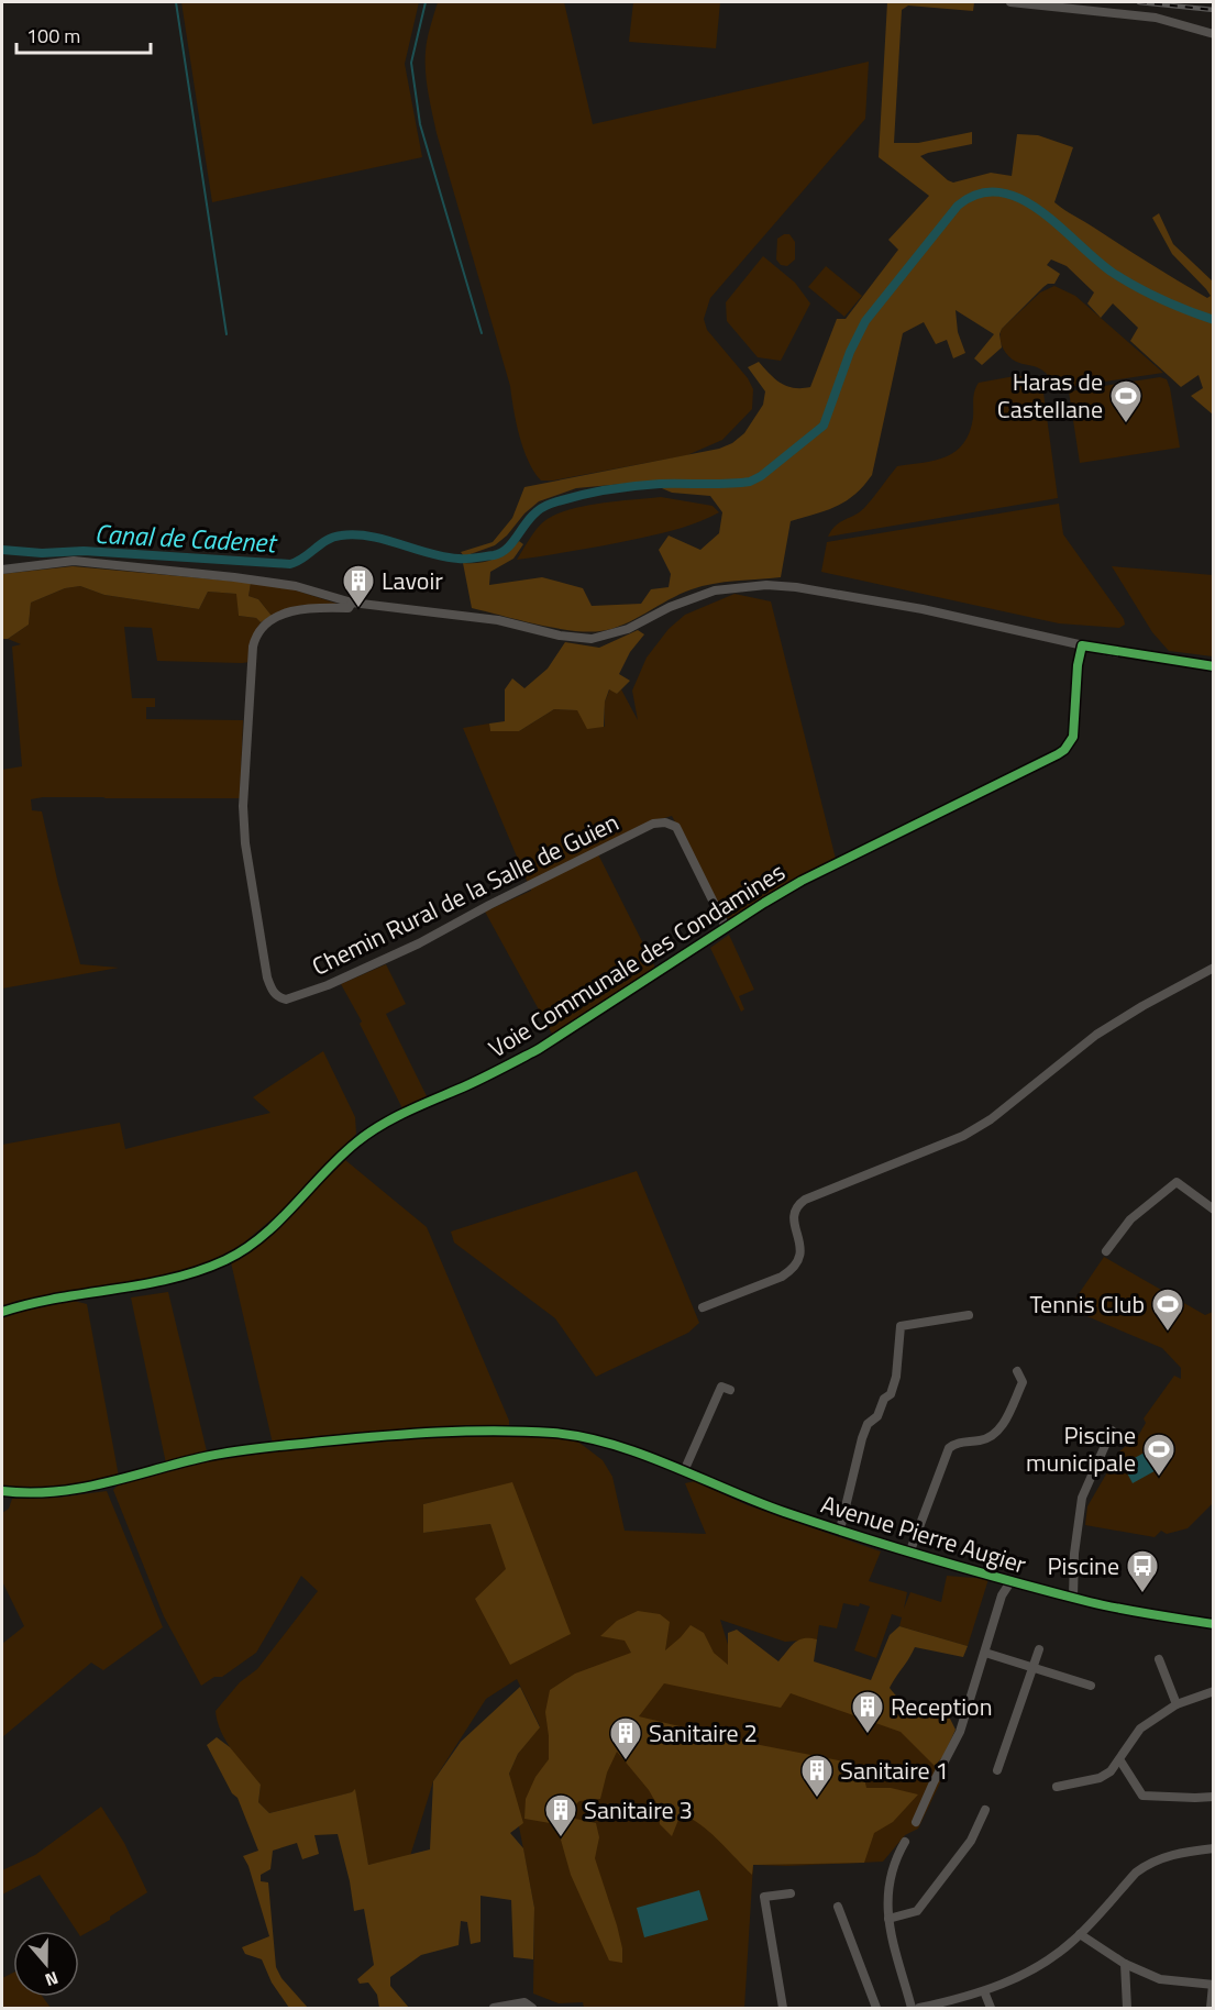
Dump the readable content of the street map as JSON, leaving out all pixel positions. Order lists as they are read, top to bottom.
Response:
{
  "streets": {
    "street": ["Chemin Rural de la Salle de Guien", "Voie Communale des Condamines", "Avenue Pierre Augier"]
  },
  "crossings": [
    ["Chemin Rural de la Salle de Guien", "Voie Communale des Condamines"]
  ],
  "water": ["Canal de Cadenet"],
  "places": {
    "sports": ["Haras de Castellane", "Tennis Club", "Piscine municipale"],
    "building": [
      "Lavoir",
      "Reception",
      "Sanitaire 2",
      "Sanitaire 1",
      "Sanitaire 3"
    ],
    "bus stop": ["Piscine"]
  },
  "scale_bar": "100 m",
  "north": "bottom"
}
